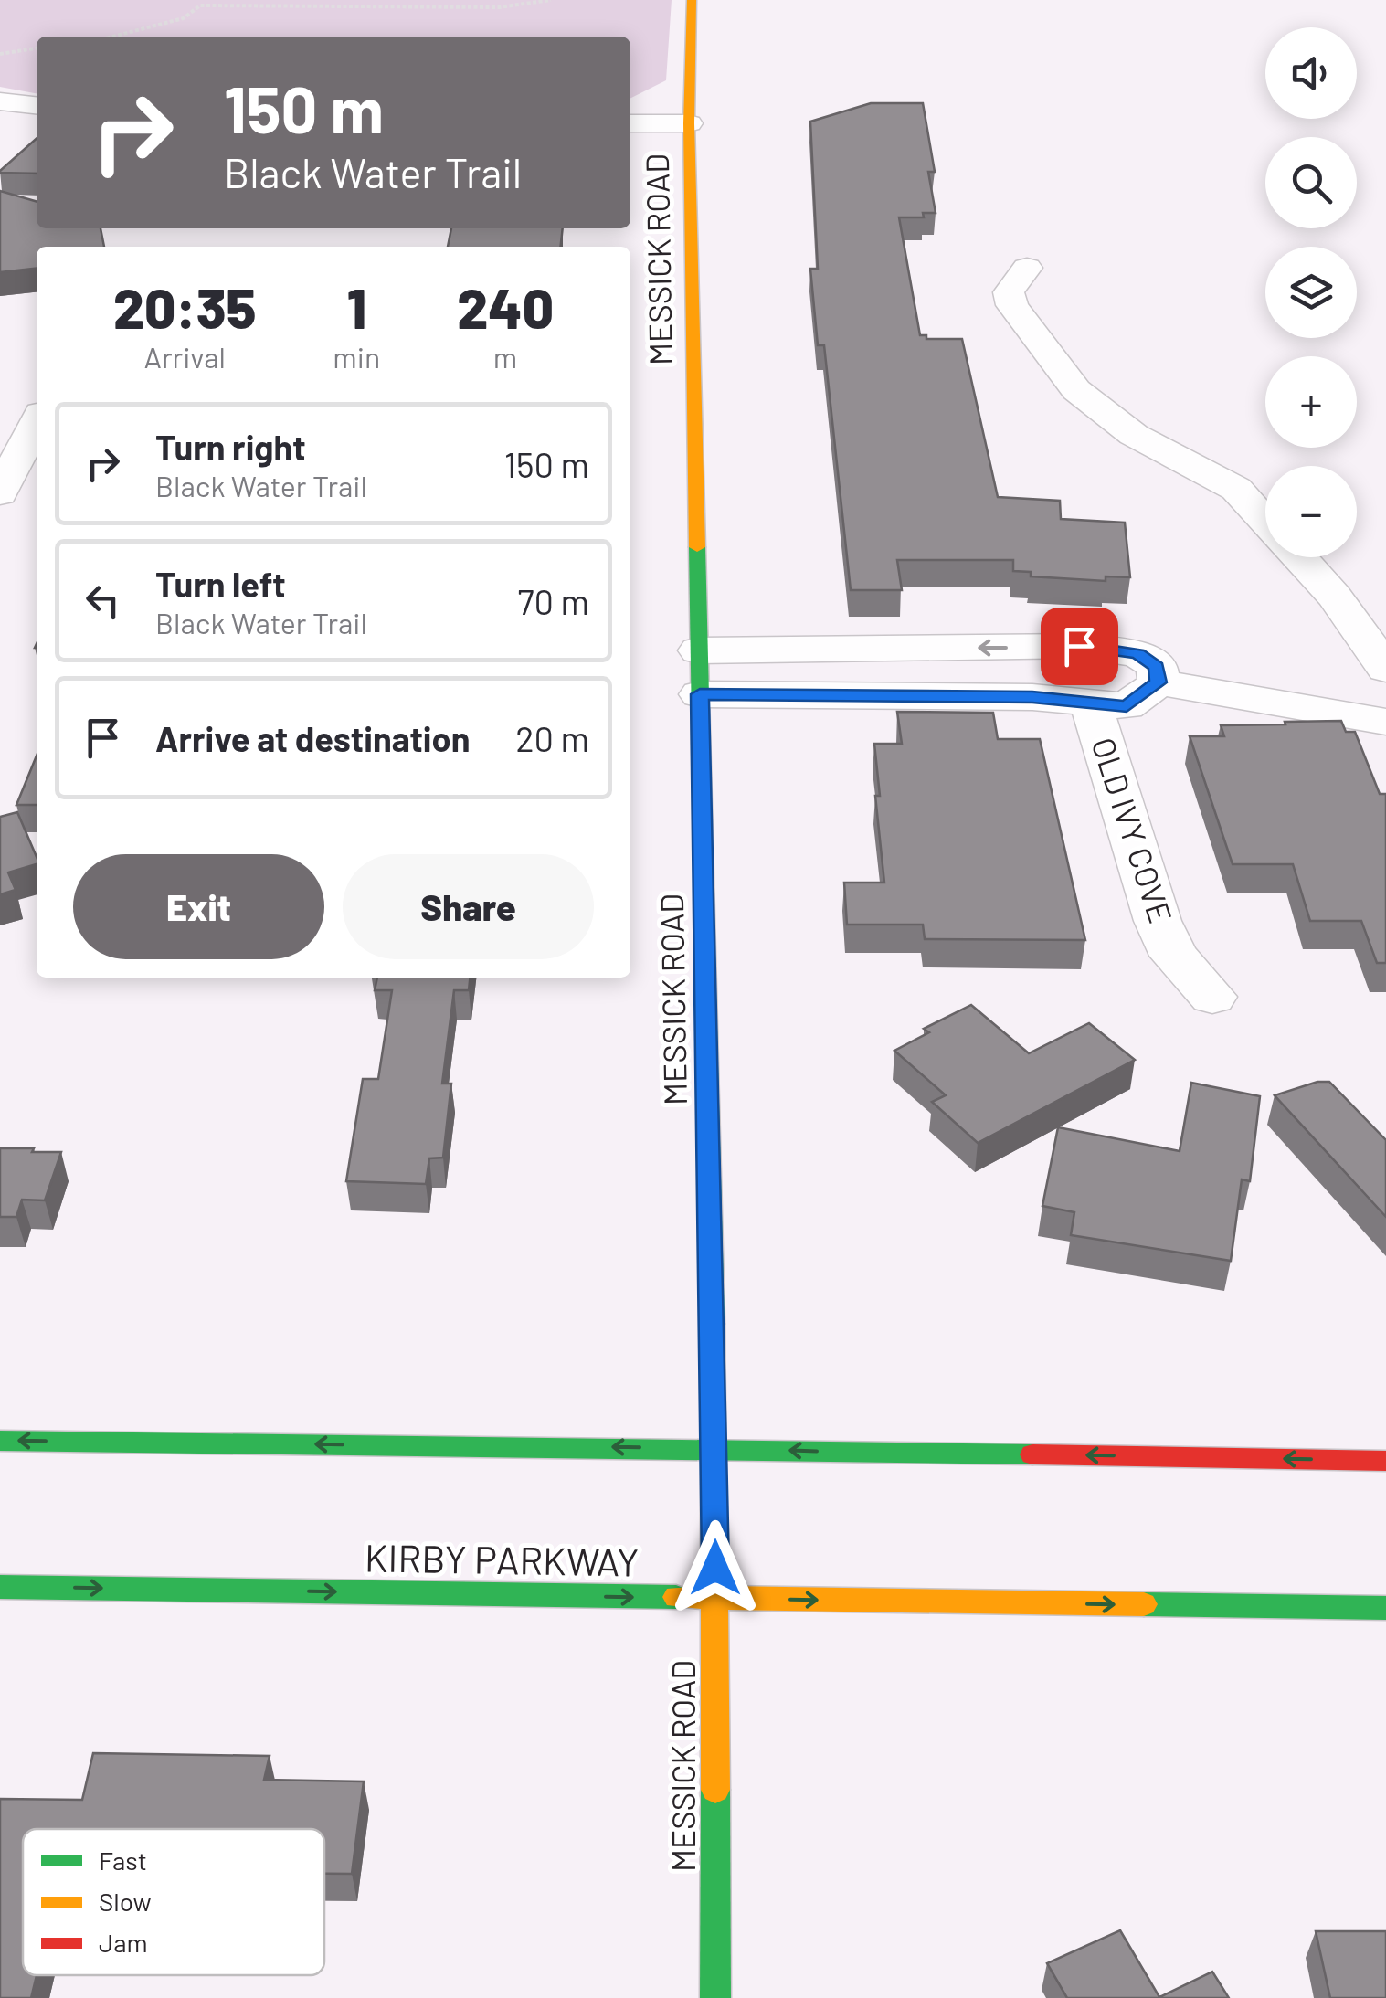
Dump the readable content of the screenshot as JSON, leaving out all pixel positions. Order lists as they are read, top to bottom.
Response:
{
  "streets": {
    "street": ["MESSICK ROAD", "OLD IVY COVE", "KIRBY PARKWAY"]
  },
  "crossings": [
    ["MESSICK ROAD", "KIRBY PARKWAY"]
  ],
  "legend": ["Fast", "Slow", "Jam"],
  "page": {
    "map_buttons": ["+", "−"],
    "turn": ["150 m", "Black Water Trail"],
    "eta": [
      "20:35",
      "Arrival",
      "1",
      "min",
      "240",
      "m"
    ],
    "list": [
      {
        "name": "Turn right",
        "note": "Black Water Trail",
        "value": "150 m"
      },
      {
        "name": "Turn left",
        "note": "Black Water Trail",
        "value": "70 m"
      },
      {
        "name": "Arrive at destination",
        "value": "20 m"
      }
    ],
    "buttons": ["Exit", "Share"]
  }
}
